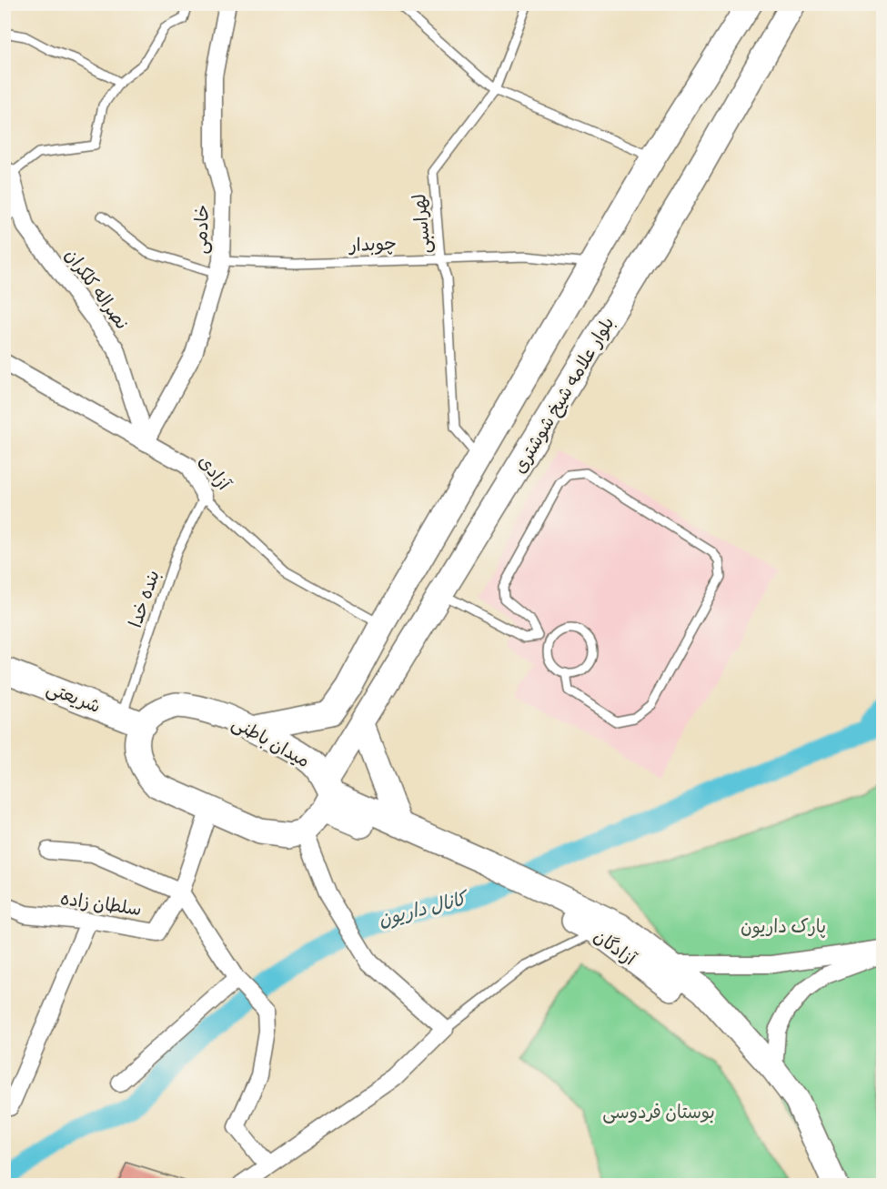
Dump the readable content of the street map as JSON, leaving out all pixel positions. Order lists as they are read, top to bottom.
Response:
{
  "streets": {
    "main road": [
      "بلوار علامه شیخ شوشتری",
      "شریعتی",
      "میدان باطنی",
      "آزادگان"
    ],
    "street": [
      "خادمی",
      "نصراله کلکران",
      "آزادی",
      "سلطان زاده"
    ],
    "lane": ["لهراسبی", "چوبدار", "بنده خدا"]
  },
  "crossings": [
    ["لهراسبی", "چوبدار"],
    ["خادمی", "چوبدار"],
    ["خادمی", "نصراله کلکران"],
    ["خادمی", "آزادی"],
    ["نصراله کلکران", "آزادی"],
    ["بلوار علامه شیخ شوشتری", "میدان باطنی"],
    ["بلوار علامه شیخ شوشتری", "آزادگان"],
    ["آزادی", "بنده خدا"],
    ["بنده خدا", "شریعتی"],
    ["بنده خدا", "میدان باطنی"],
    ["شریعتی", "میدان باطنی"],
    ["میدان باطنی", "آزادگان"]
  ],
  "water": ["کانال داریون"],
  "parks": ["پارک داریون", "بوستان فردوسی"]
}
